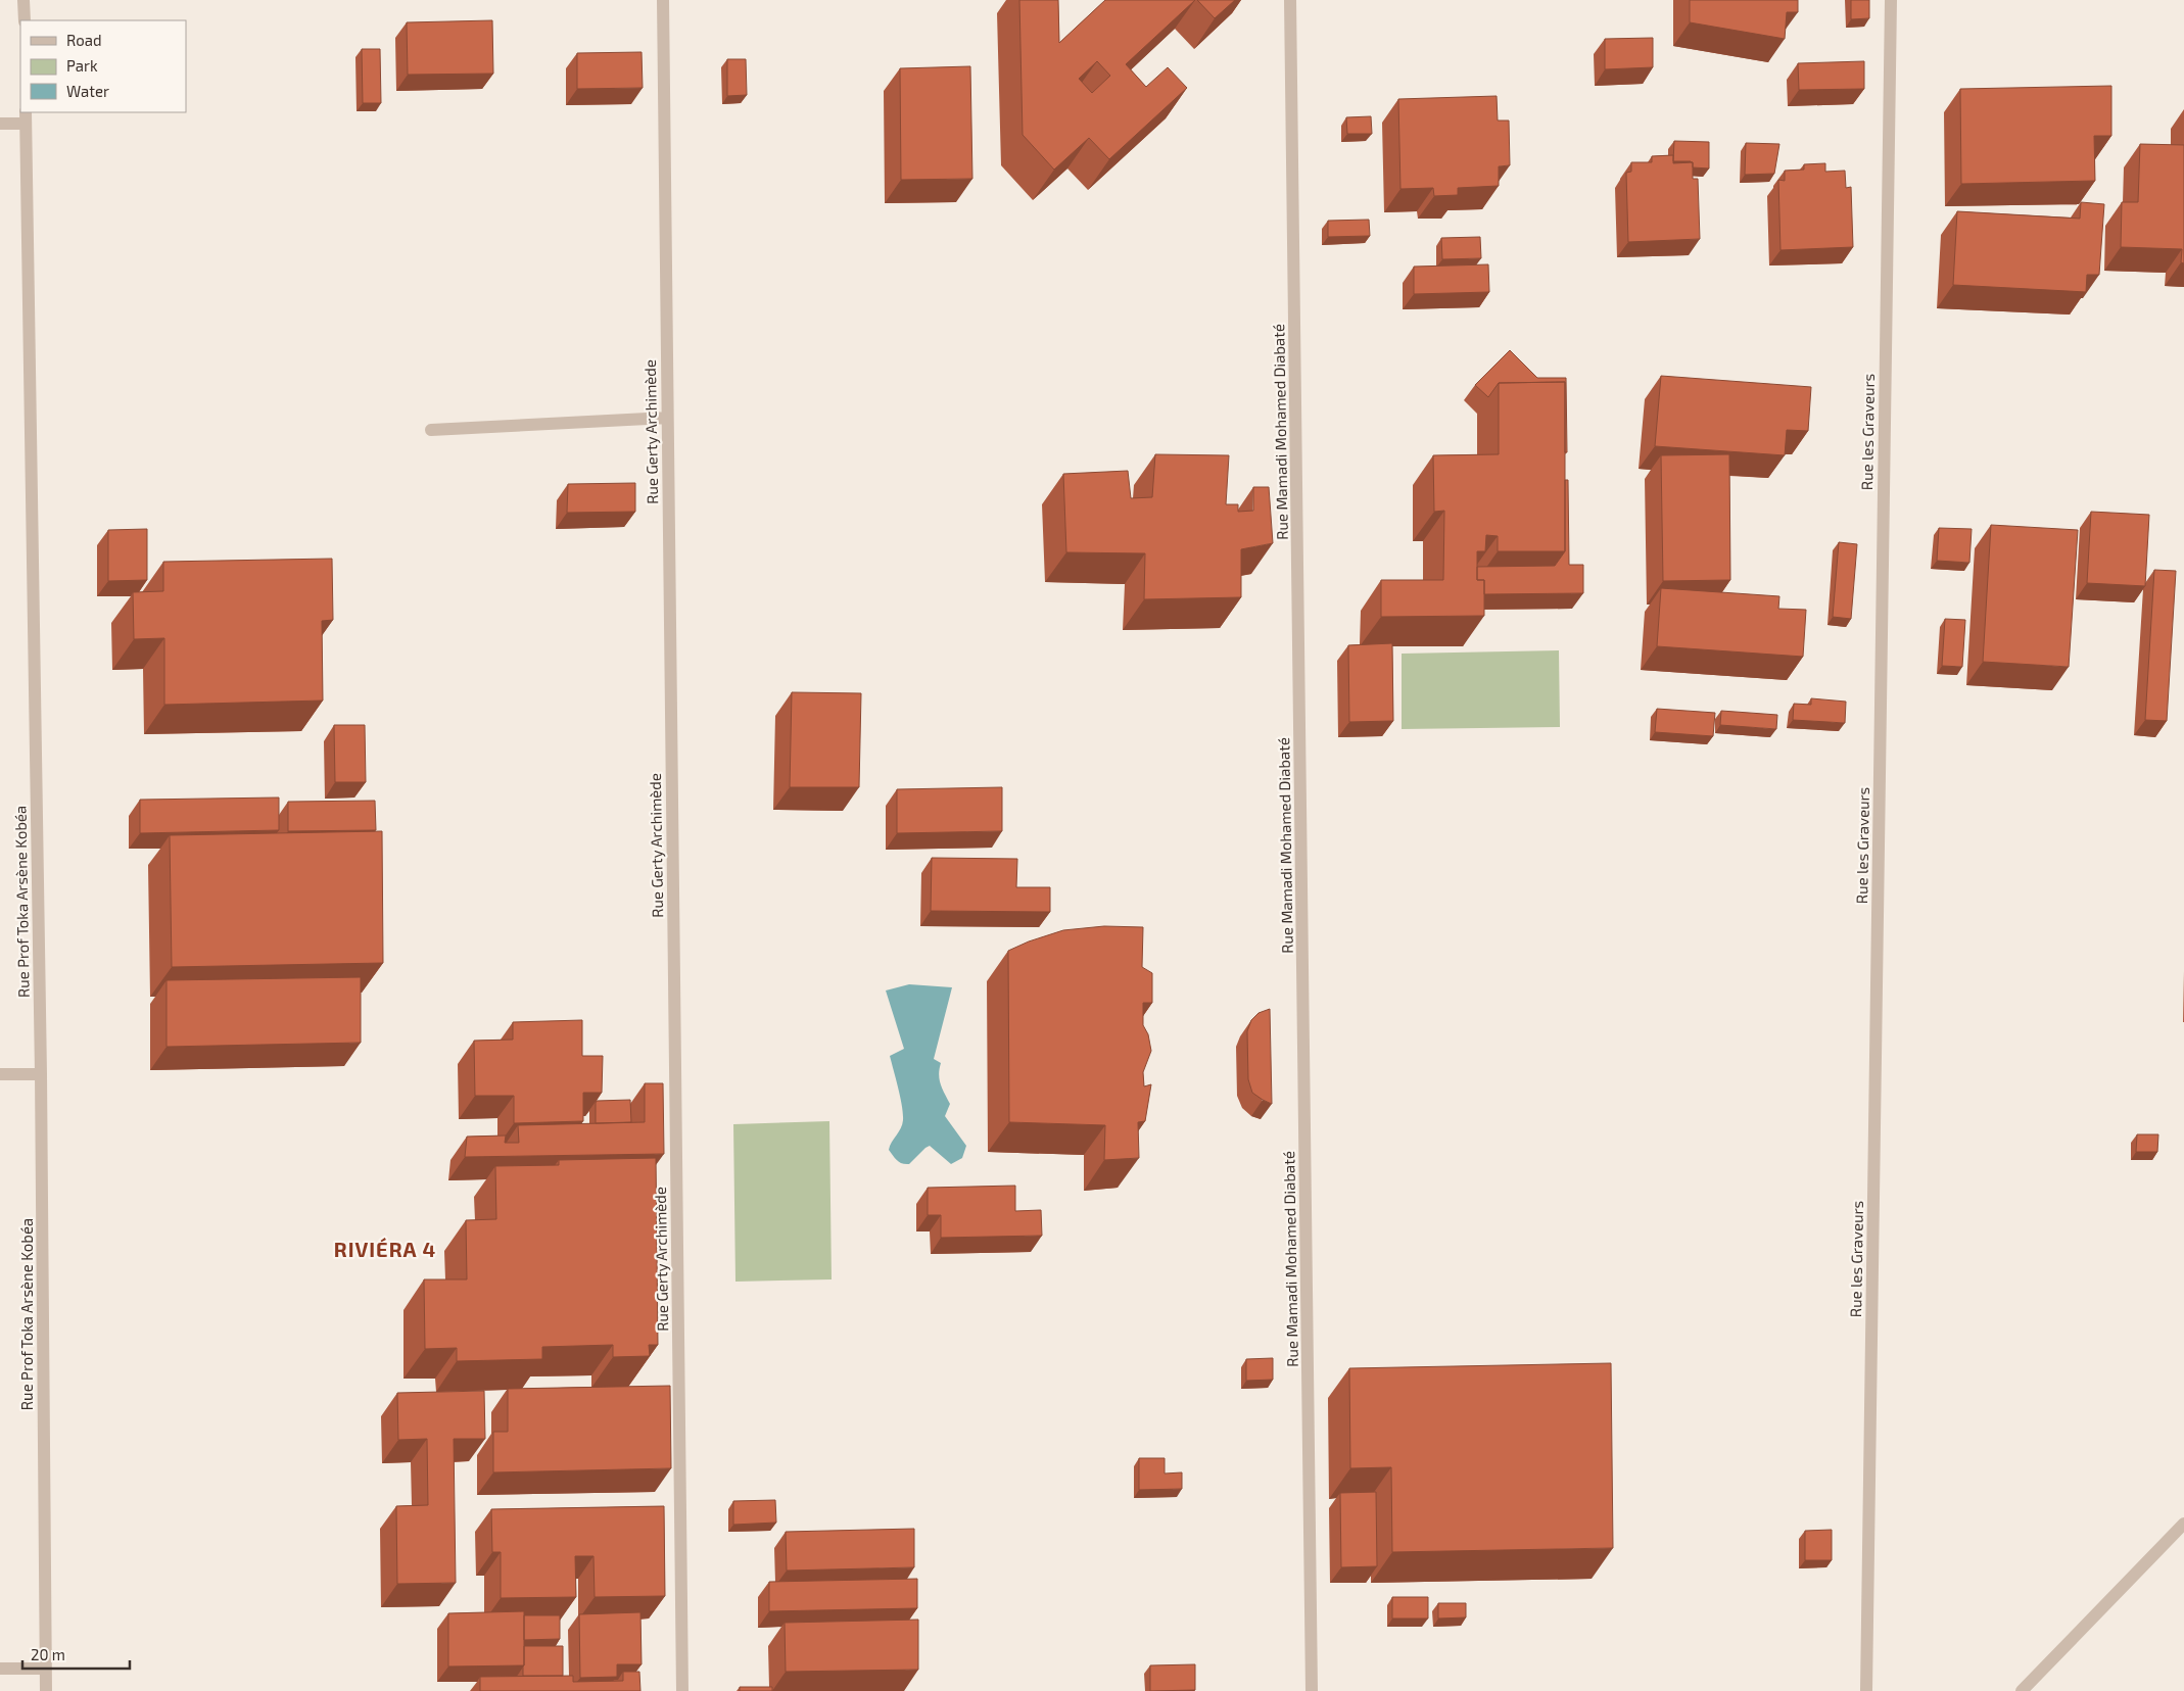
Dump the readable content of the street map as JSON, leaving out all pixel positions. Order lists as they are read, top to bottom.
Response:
{
  "streets": {
    "street": [
      "Rue Gerty Archimède",
      "Rue Mamadi Mohamed Diabaté",
      "Rue les Graveurs",
      "Rue Prof Toka Arsène Kobéa"
    ]
  },
  "districts": ["RIVIÉRA 4"],
  "legend": ["Road", "Park", "Water"],
  "scale_bar": "20 m"
}
